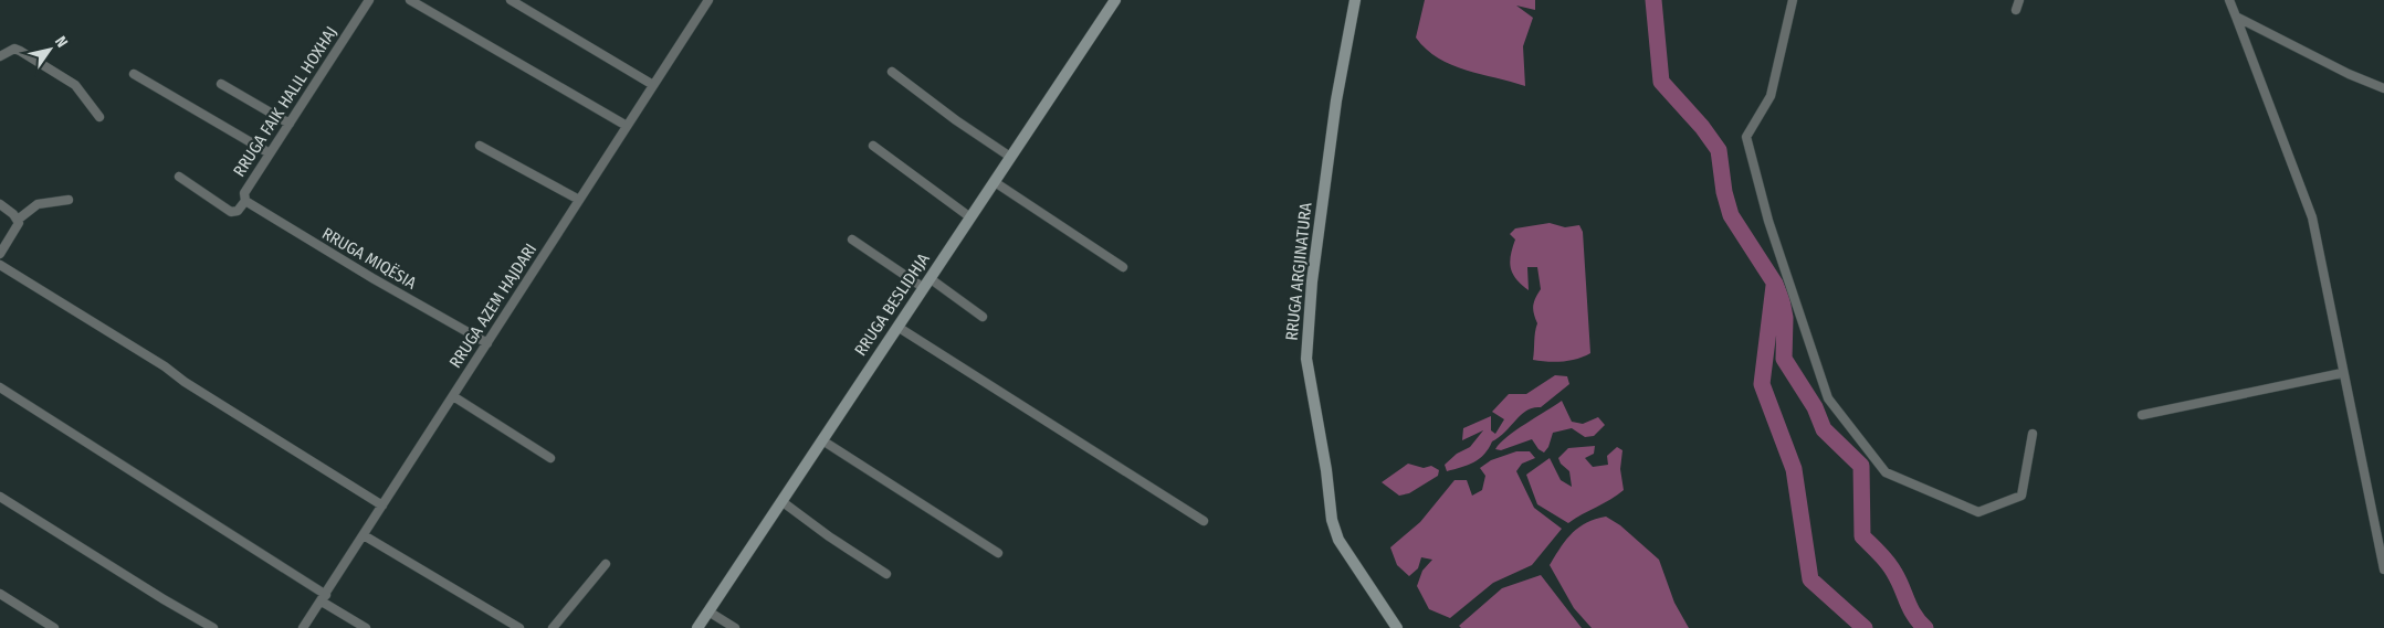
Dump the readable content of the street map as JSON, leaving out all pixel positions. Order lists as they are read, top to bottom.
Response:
{
  "streets": {
    "main road": ["RRUGA ARGJINATURA", "RRUGA BESLIDHJA"],
    "street": ["RRUGA FAIK HALIL HOXHAJ", "RRUGA MIQËSIA", "RRUGA AZEM HAJDARI"]
  },
  "crossings": [
    ["RRUGA FAIK HALIL HOXHAJ", "RRUGA MIQËSIA"],
    ["RRUGA MIQËSIA", "RRUGA AZEM HAJDARI"]
  ],
  "north": "top right"
}
